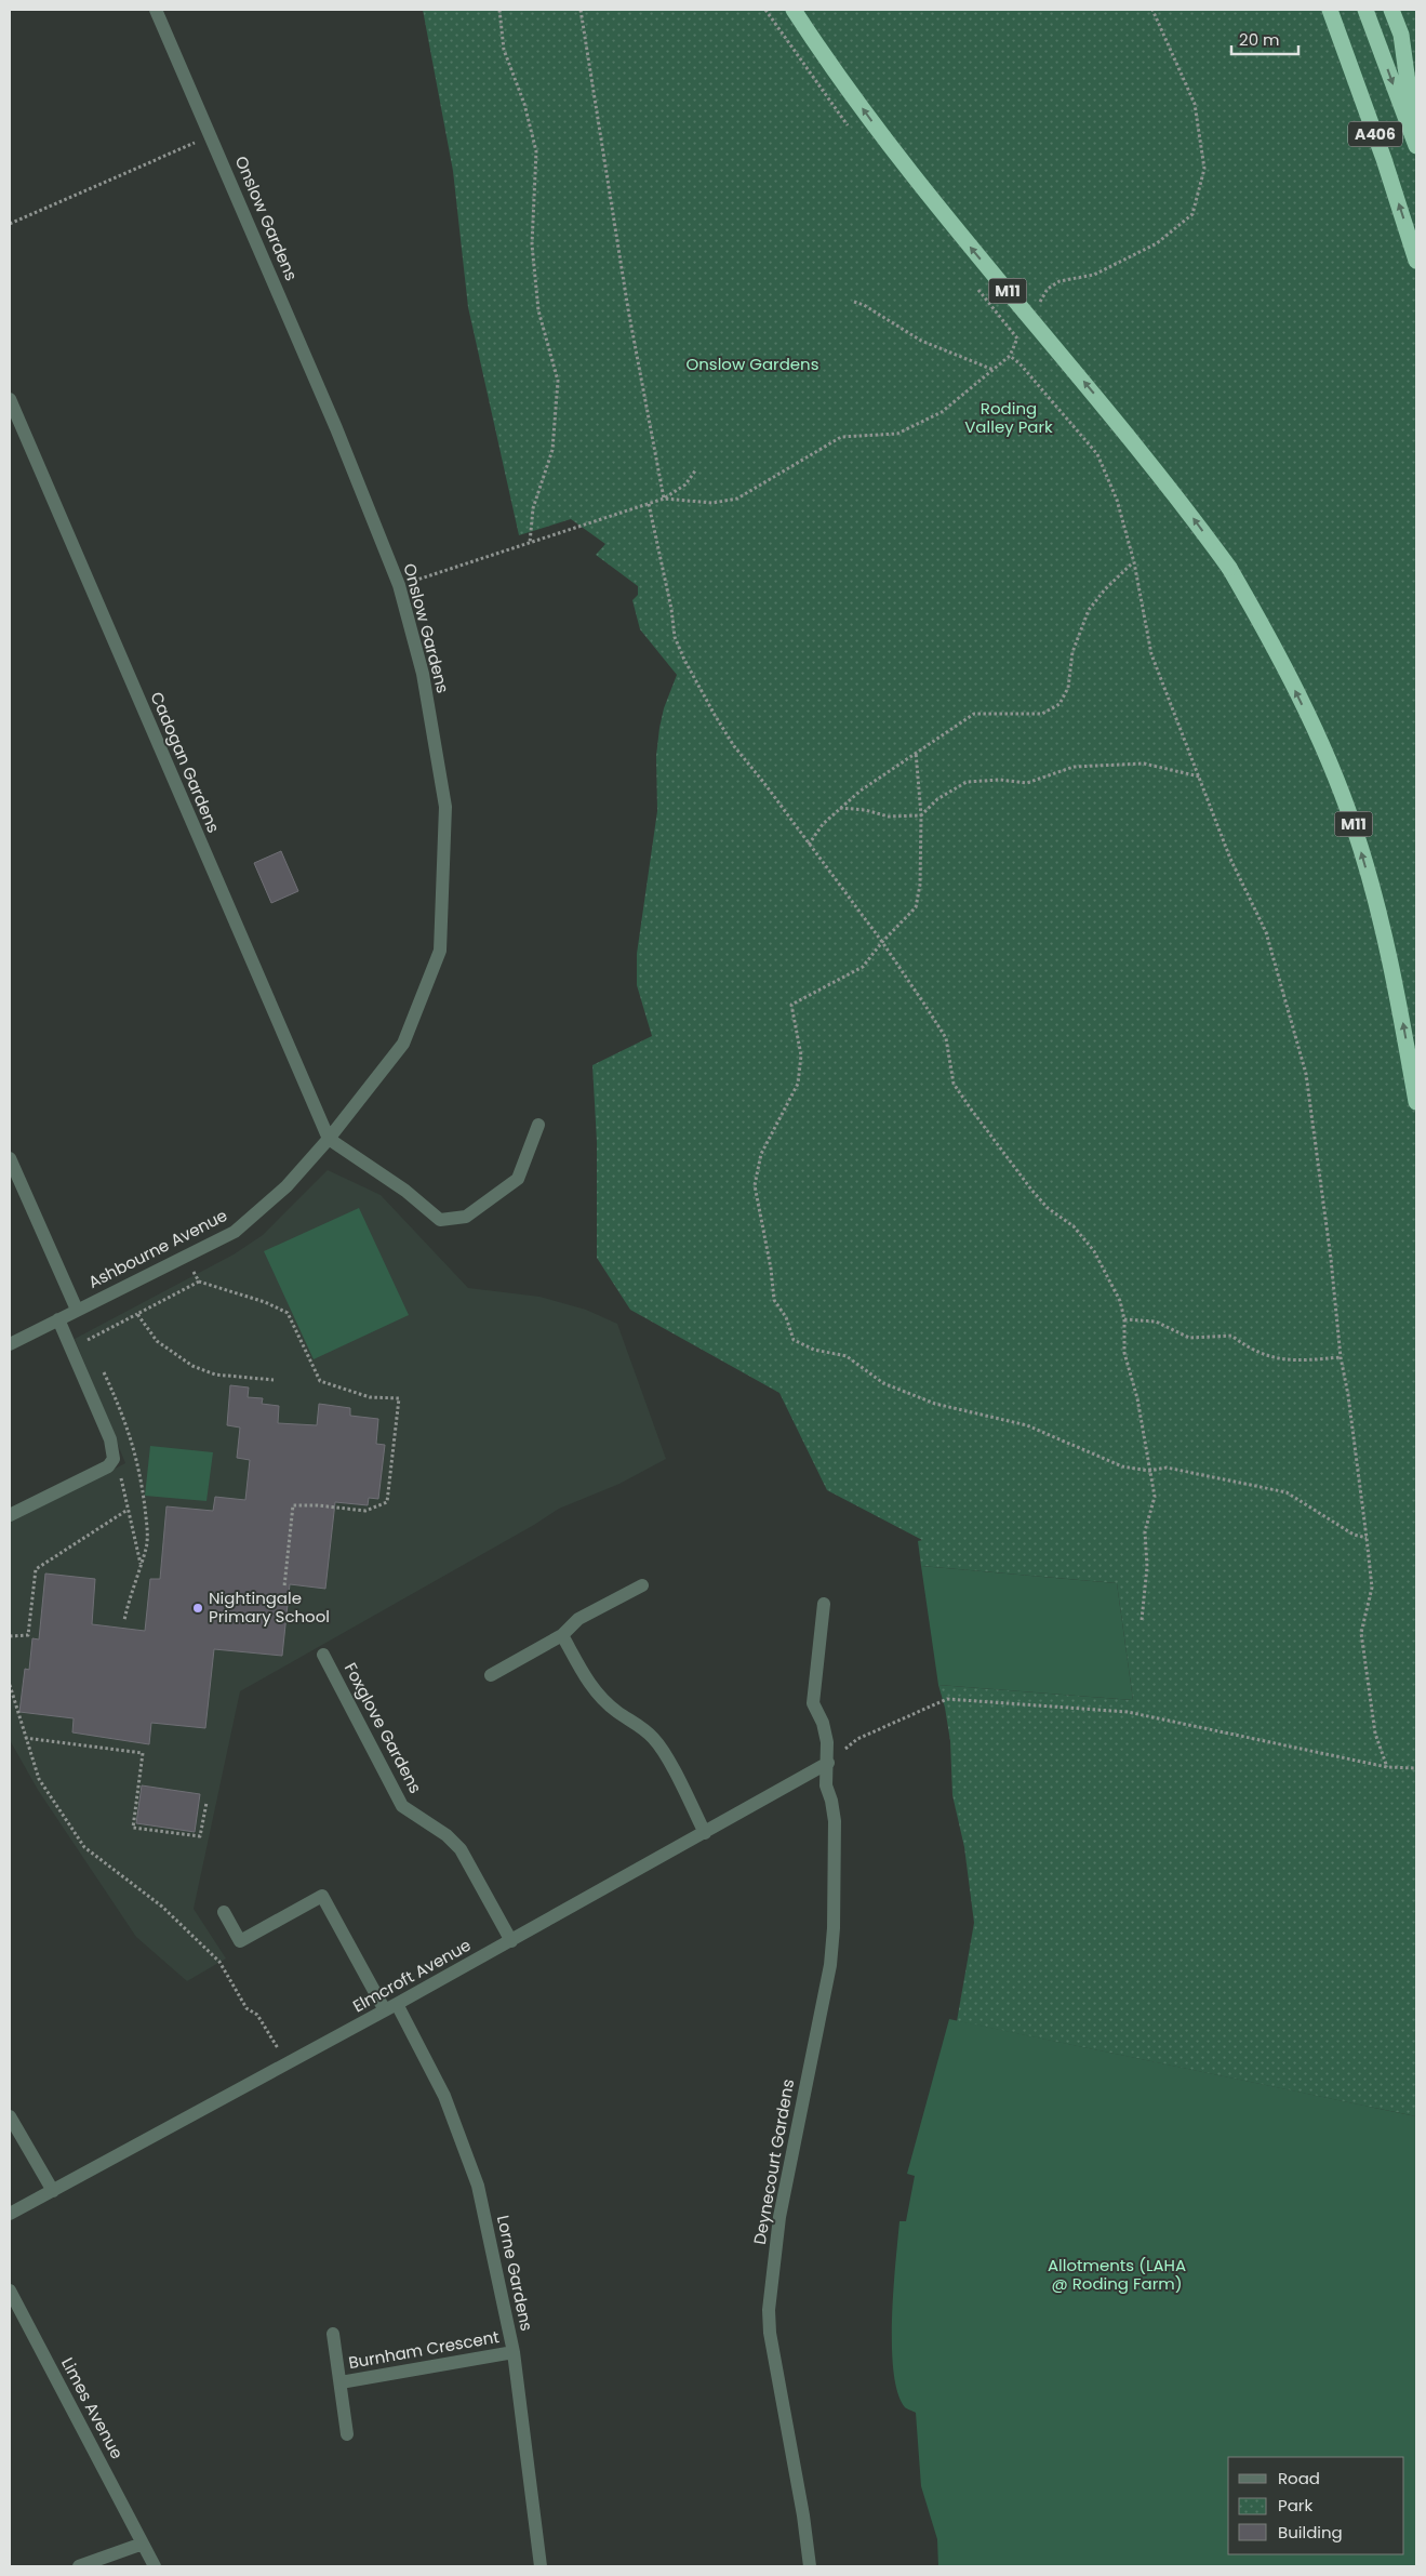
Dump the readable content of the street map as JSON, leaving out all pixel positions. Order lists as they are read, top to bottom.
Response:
{
  "streets": {
    "highway": ["A406", "M11"],
    "street": [
      "Onslow Gardens",
      "Cadogan Gardens",
      "Ashbourne Avenue",
      "Foxglove Gardens",
      "Elmcroft Avenue",
      "Deynecourt Gardens",
      "Lorne Gardens",
      "Burnham Crescent",
      "Limes Avenue"
    ]
  },
  "crossings": [
    ["Onslow Gardens", "Cadogan Gardens"],
    ["Onslow Gardens", "Ashbourne Avenue"],
    ["Cadogan Gardens", "Ashbourne Avenue"],
    ["Foxglove Gardens", "Elmcroft Avenue"],
    ["Elmcroft Avenue", "Deynecourt Gardens"],
    ["Elmcroft Avenue", "Lorne Gardens"],
    ["Lorne Gardens", "Burnham Crescent"]
  ],
  "parks": ["Onslow Gardens", "Roding Valley Park", "Allotments (LAHA @ Roding Farm)"],
  "places": ["Nightingale Primary School"],
  "legend": ["Road", "Park", "Building"],
  "scale_bar": "20 m"
}
